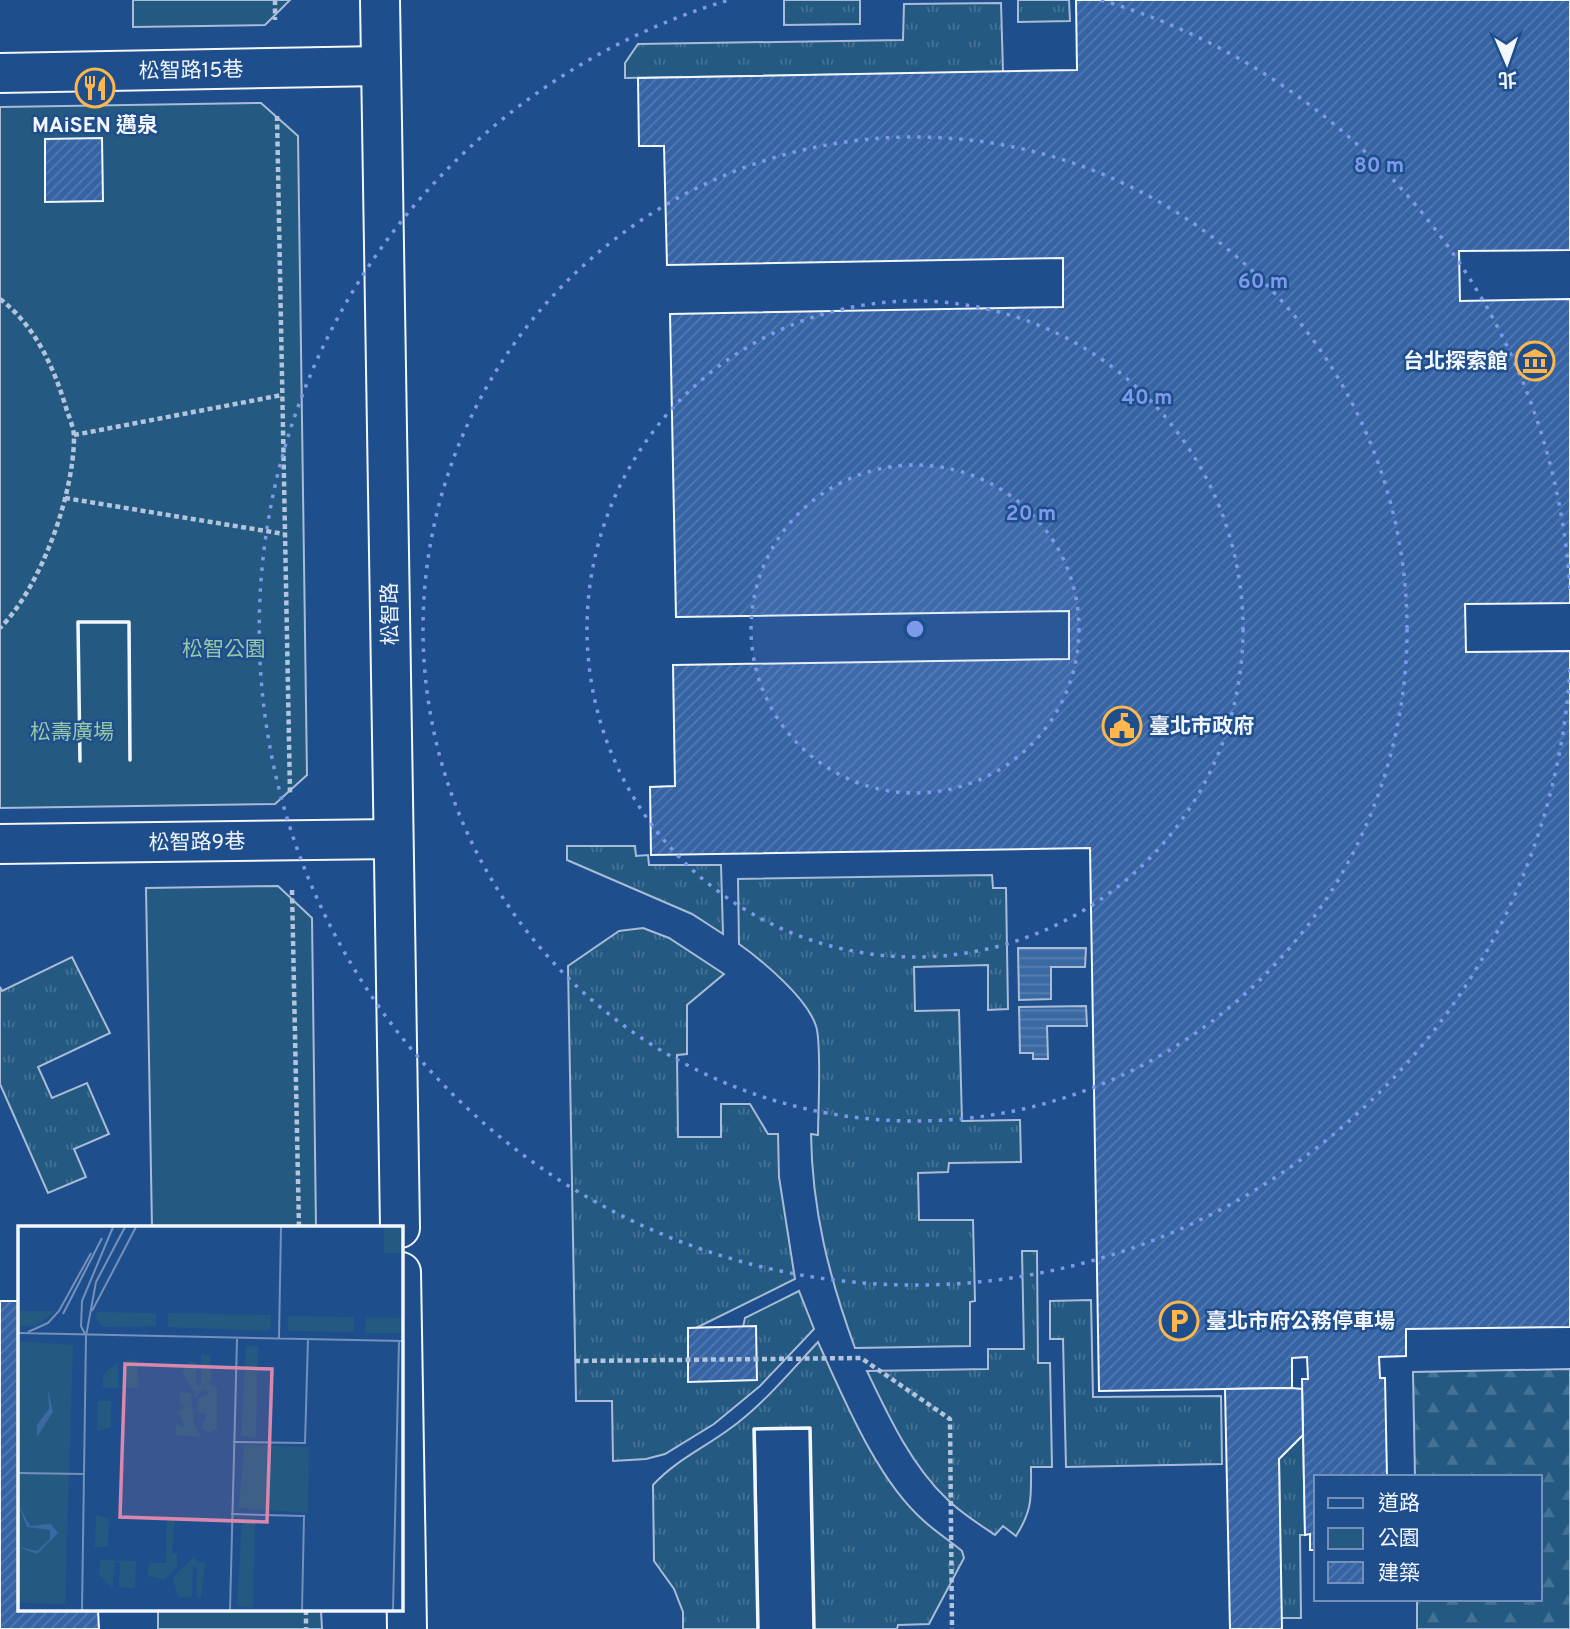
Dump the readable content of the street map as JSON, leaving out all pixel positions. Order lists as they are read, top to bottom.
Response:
{
  "streets": {
    "street": ["松智路15巷", "松智路", "松智路9巷"]
  },
  "crossings": [
    ["松智路15巷", "松智路"],
    ["松智路", "松智路9巷"]
  ],
  "parks": ["松智公園", "松壽廣場"],
  "places": {
    "restaurant": ["MAiSEN 邁泉"],
    "museum": ["台北探索館"],
    "public building": ["臺北市政府"],
    "parking": ["臺北市府公務停車場"]
  },
  "legend": ["道路", "公園", "建築"],
  "north": "bottom",
  "rings": [
    "80 m",
    "60 m",
    "40 m",
    "20 m"
  ]
}
